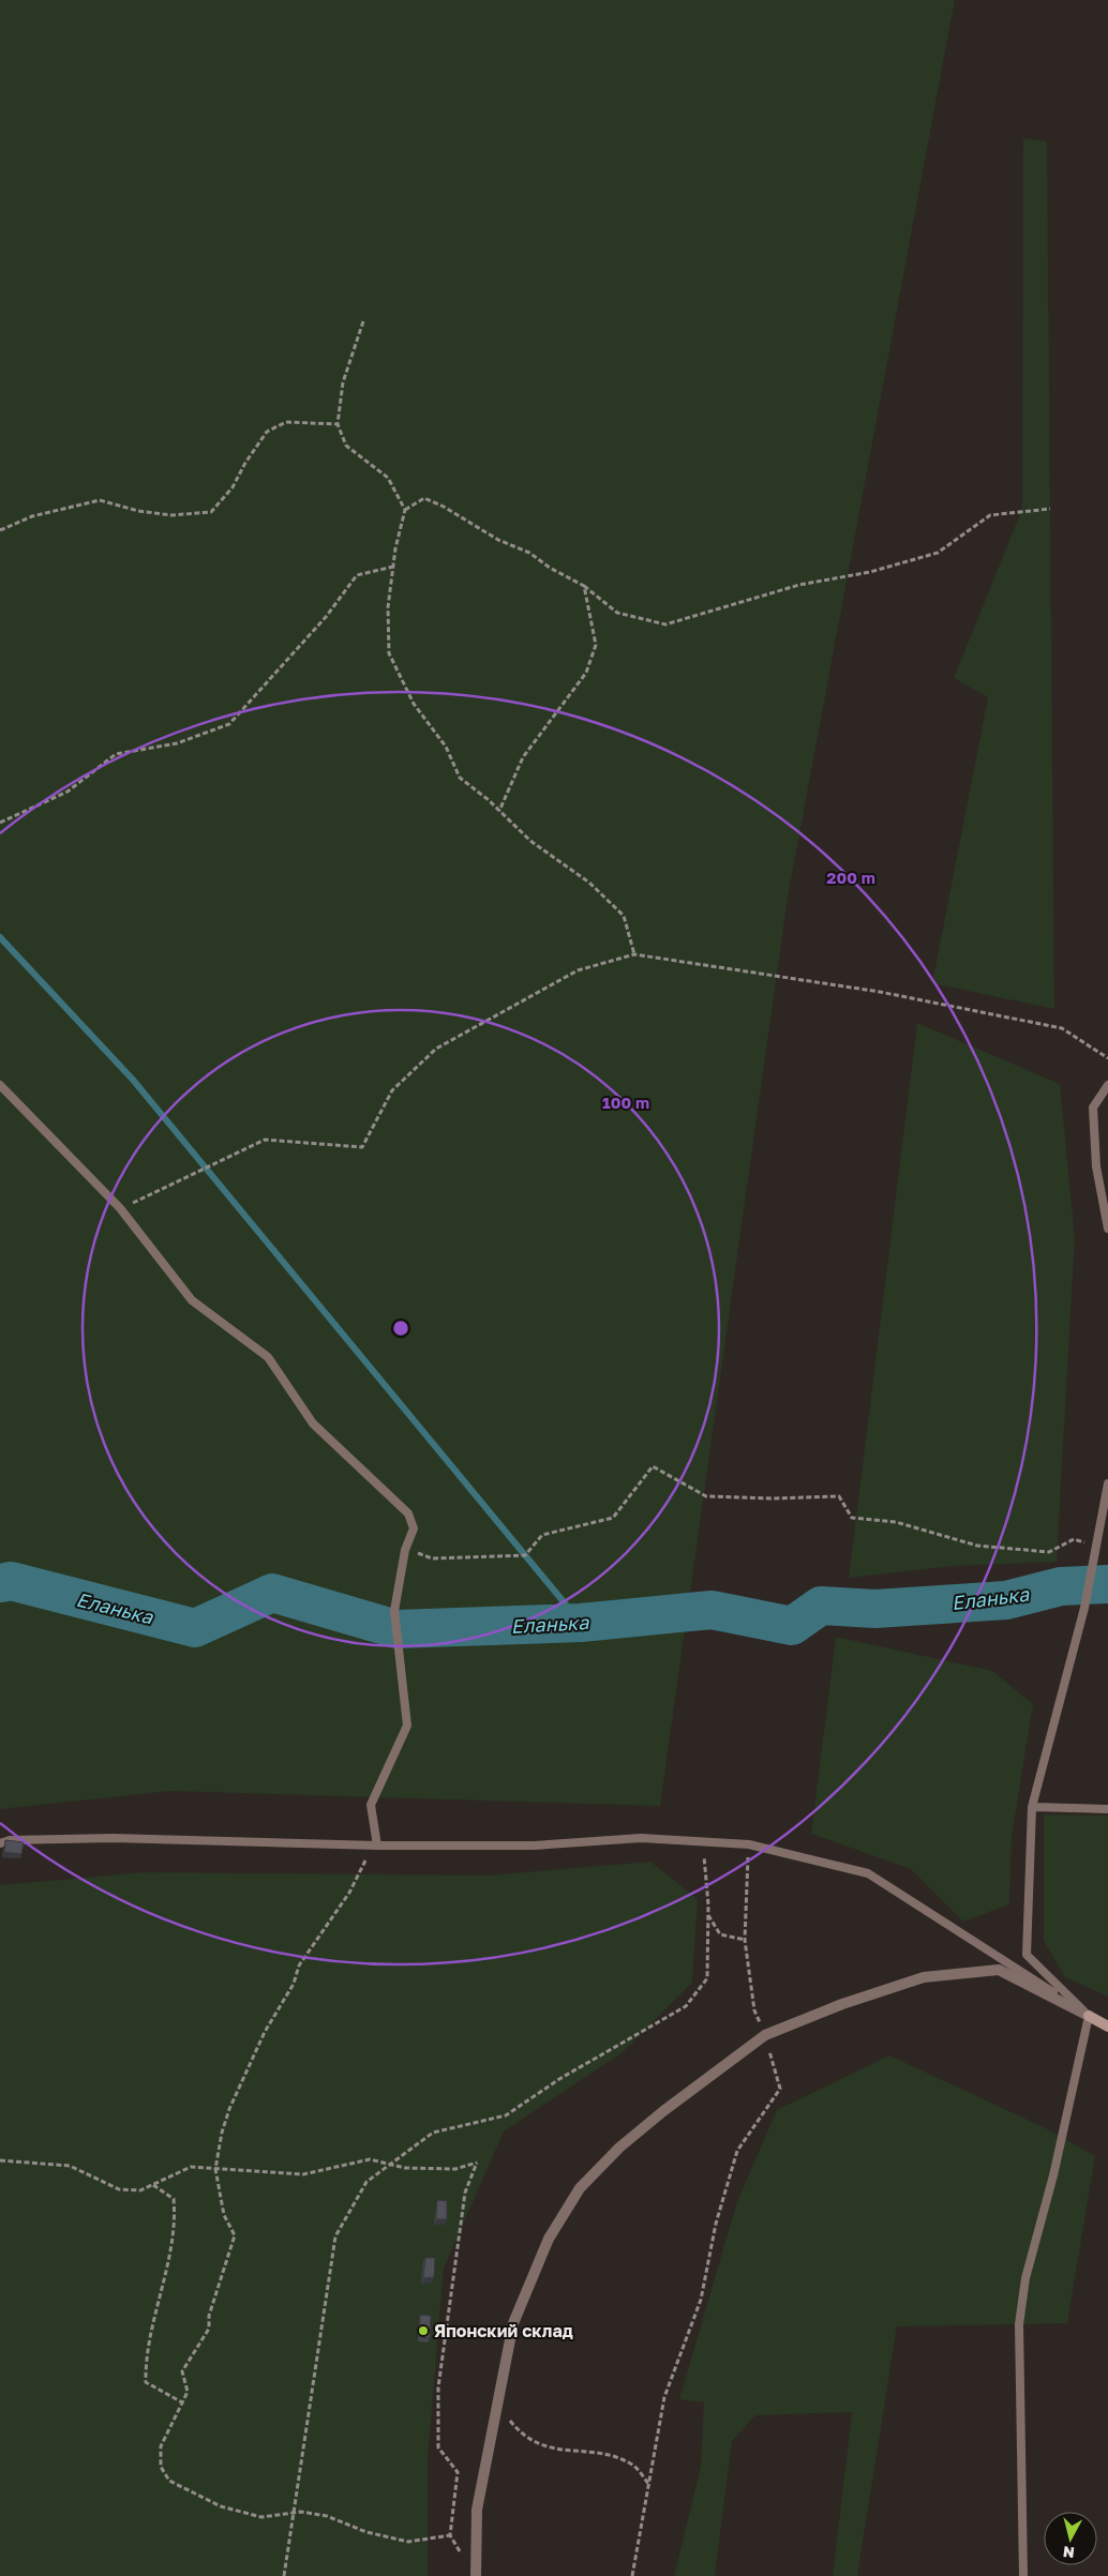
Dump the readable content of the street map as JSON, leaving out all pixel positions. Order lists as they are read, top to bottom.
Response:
{
  "water": ["Еланька"],
  "places": ["Японский склад"],
  "north": "bottom",
  "rings": ["200 m", "100 m"]
}
